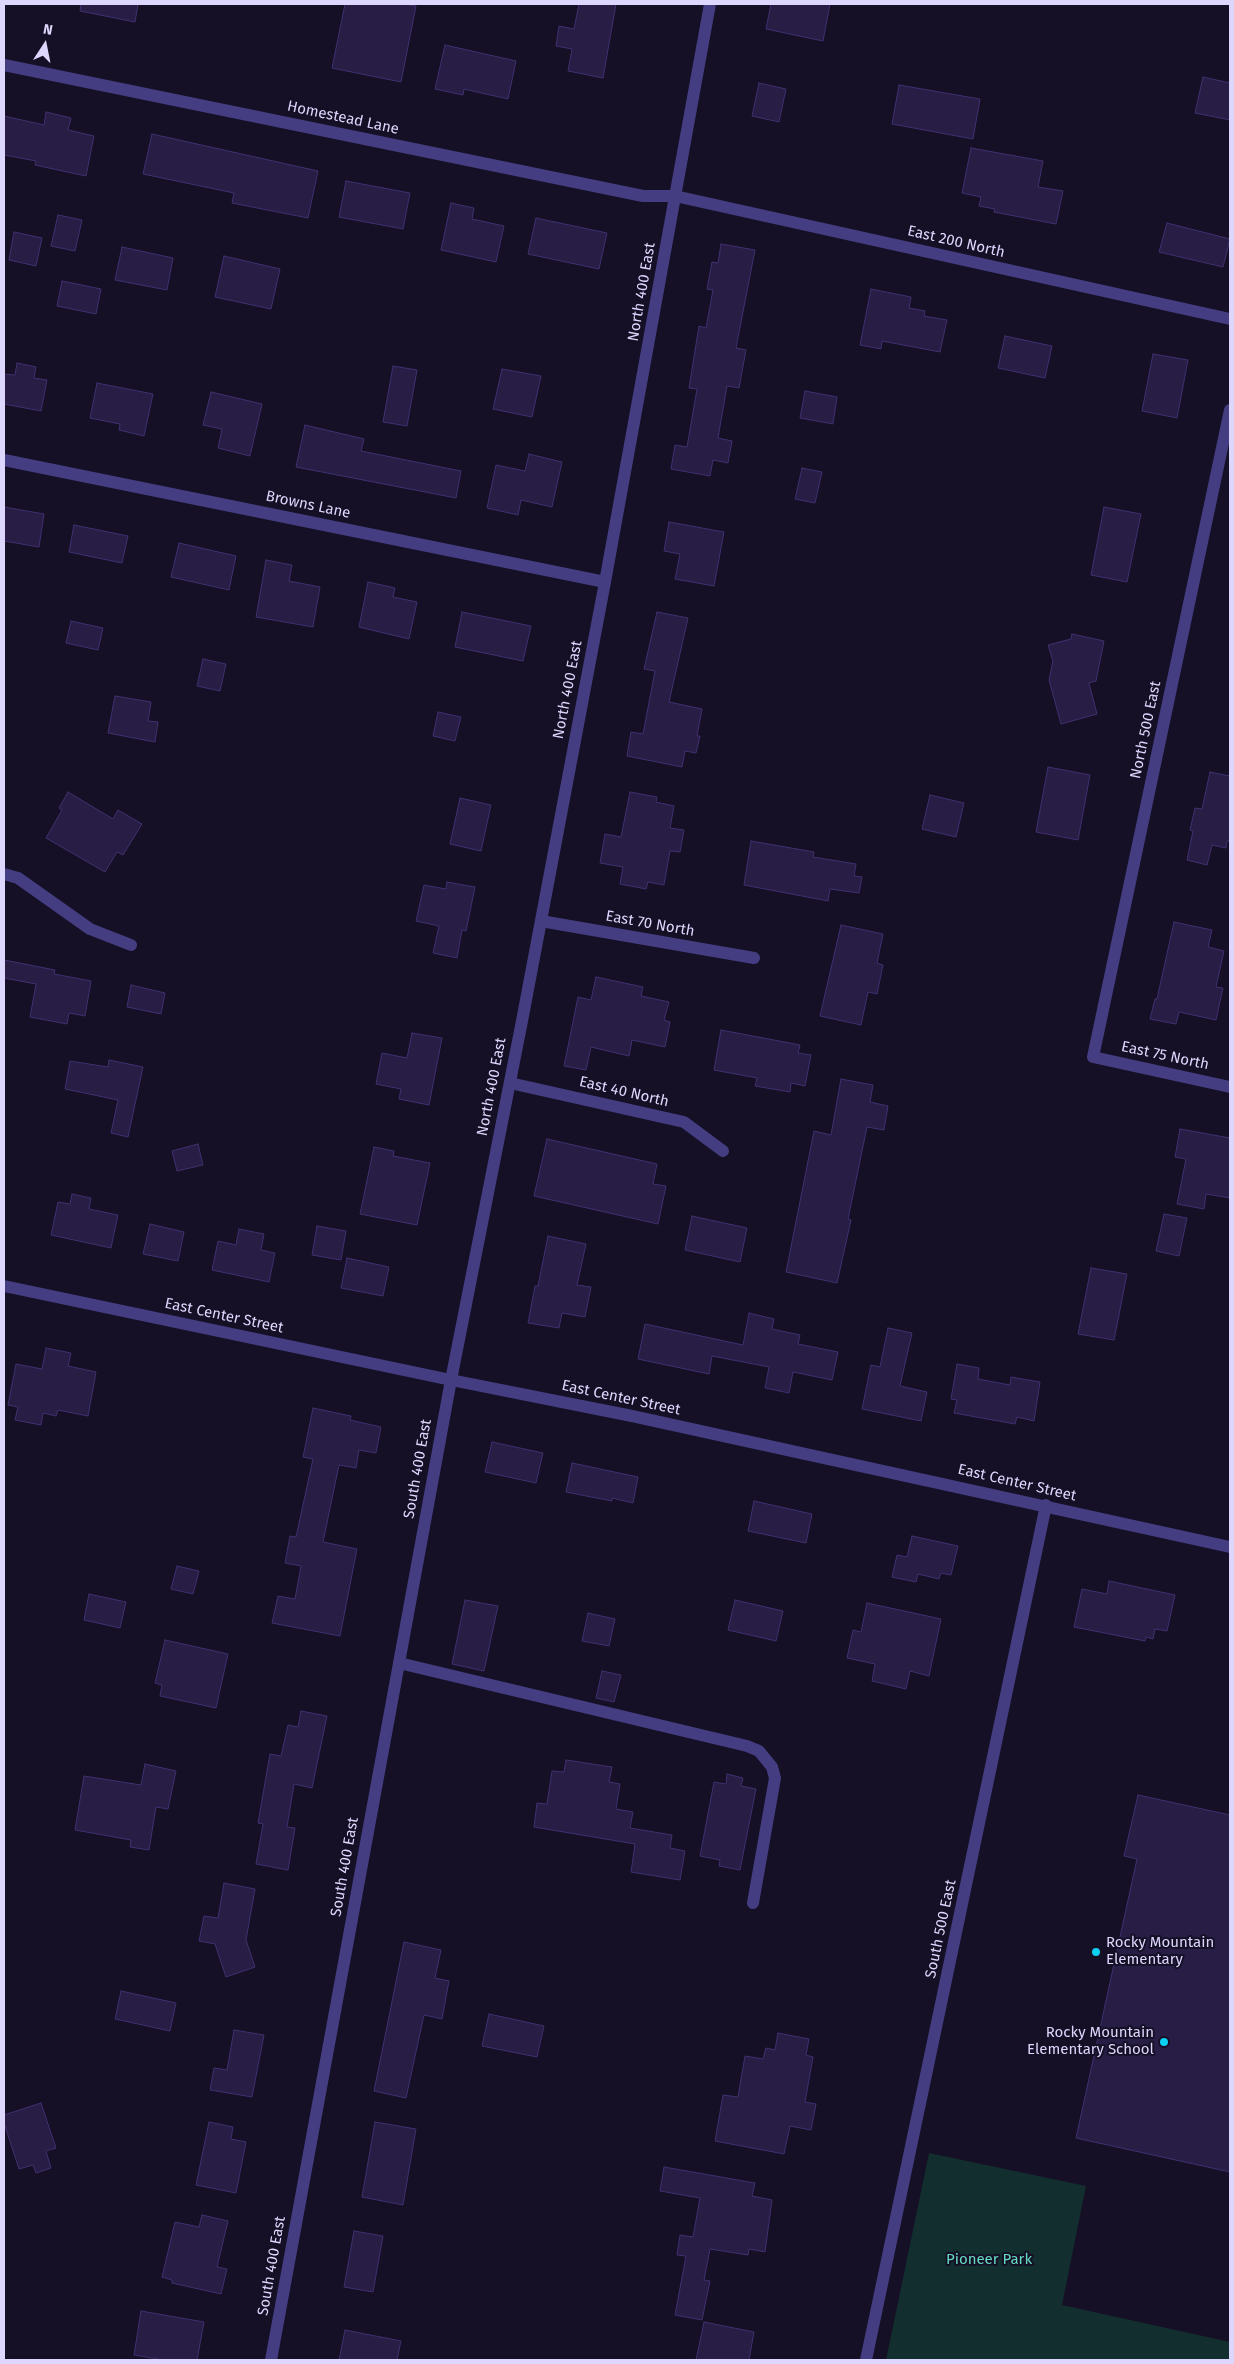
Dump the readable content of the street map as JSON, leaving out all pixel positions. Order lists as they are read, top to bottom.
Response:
{
  "streets": {
    "street": [
      "Homestead Lane",
      "East 200 North",
      "North 400 East",
      "Browns Lane",
      "North 500 East",
      "East 70 North",
      "East 75 North",
      "East 40 North",
      "East Center Street",
      "South 400 East",
      "South 500 East"
    ]
  },
  "crossings": [
    ["Homestead Lane", "East 200 North"],
    ["Homestead Lane", "North 400 East"],
    ["East 200 North", "North 400 East"],
    ["North 400 East", "Browns Lane"],
    ["North 400 East", "East 70 North"],
    ["North 400 East", "East 40 North"],
    ["North 400 East", "East Center Street"],
    ["North 400 East", "South 400 East"],
    ["North 500 East", "East 75 North"],
    ["East Center Street", "South 400 East"],
    ["East Center Street", "South 500 East"]
  ],
  "parks": ["Pioneer Park"],
  "places": ["Rocky Mountain Elementary", "Rocky Mountain Elementary School"],
  "north": "top"
}
